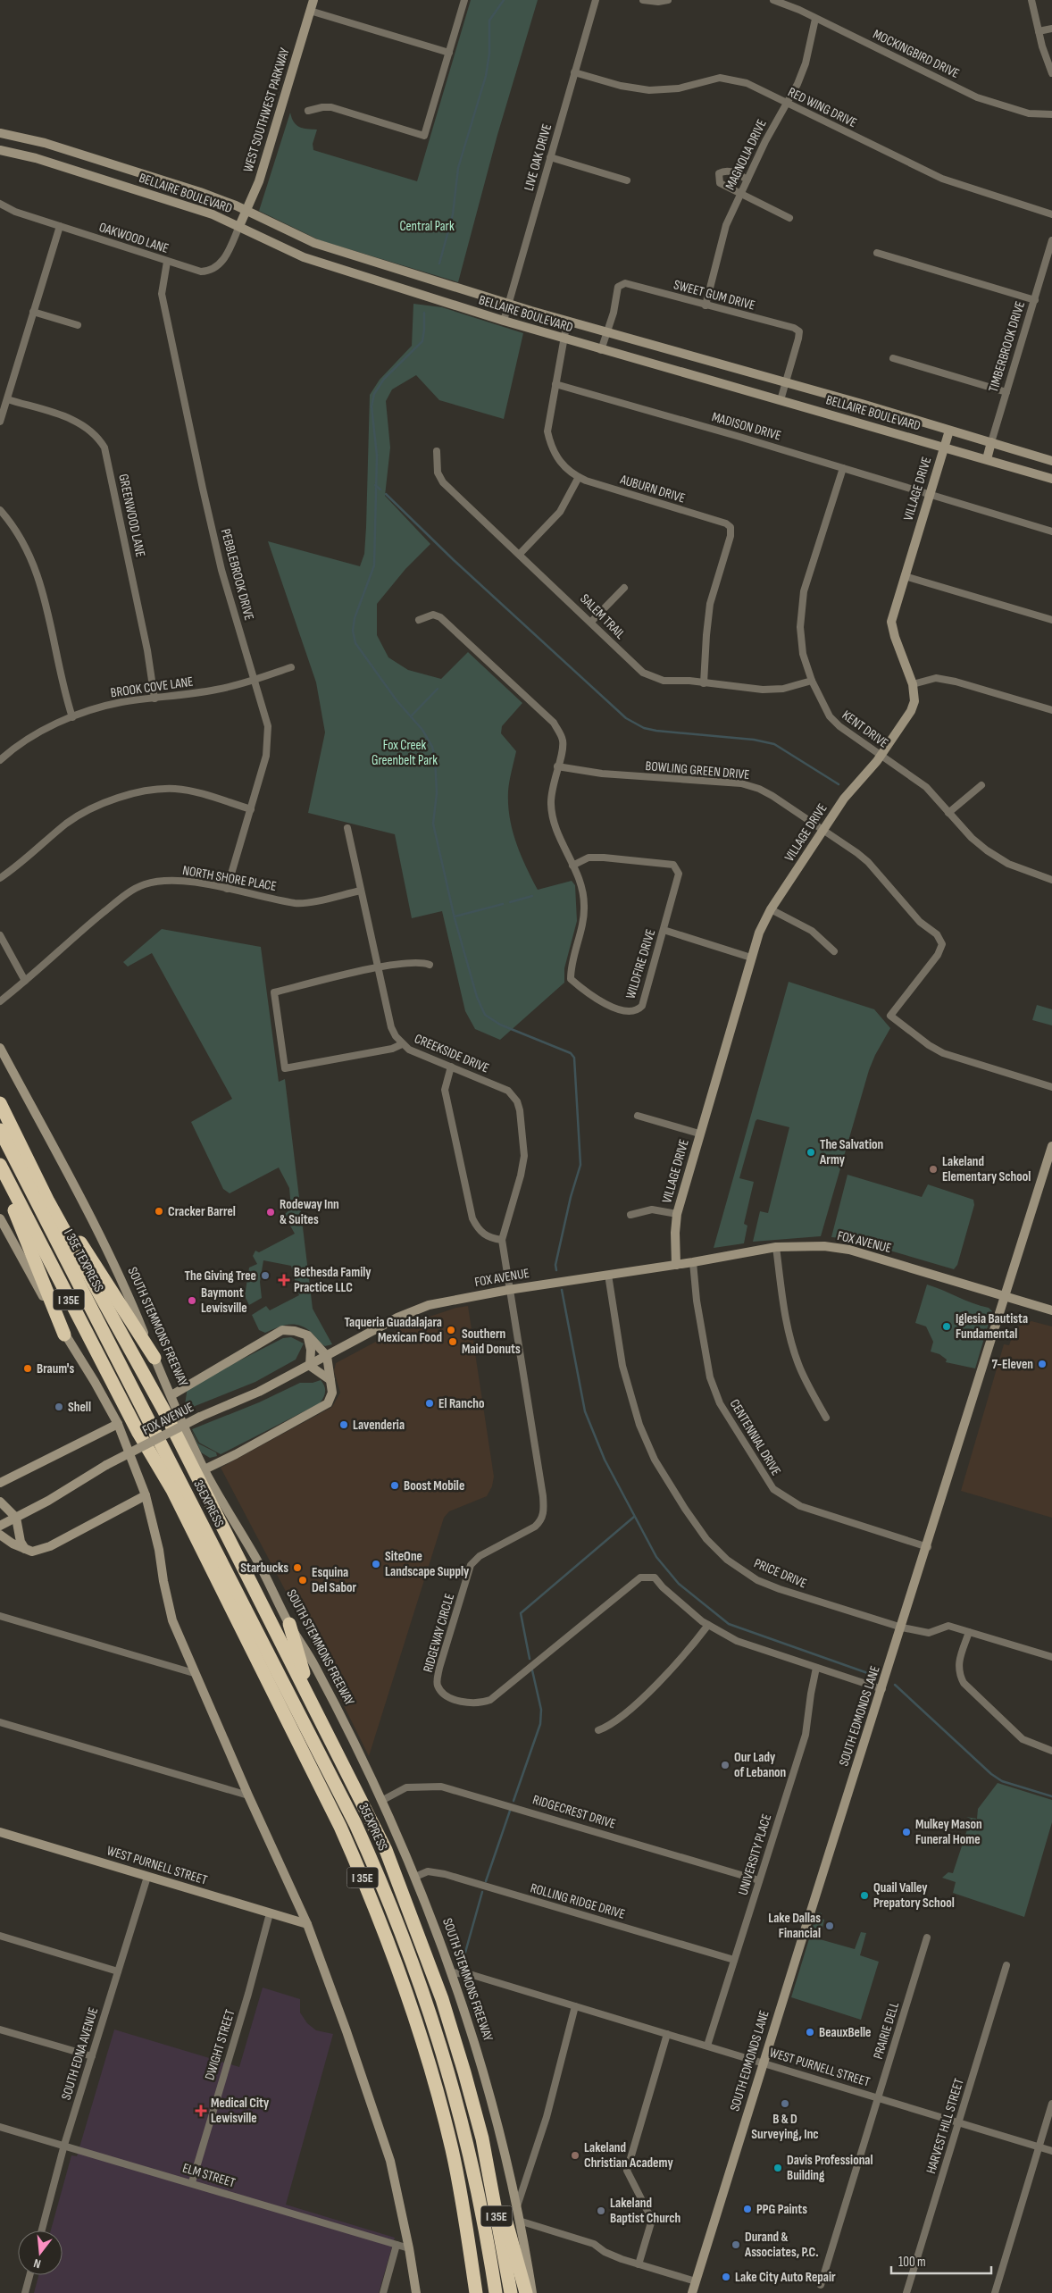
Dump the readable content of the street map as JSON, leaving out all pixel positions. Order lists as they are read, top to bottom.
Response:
{
  "streets": {
    "highway": ["I 35E TEXPRESS", "I 35E", "35EXPRESS"],
    "main road": [
      "WEST SOUTHWEST PARKWAY",
      "BELLAIRE BOULEVARD",
      "TIMBERBROOK DRIVE",
      "VILLAGE DRIVE",
      "FOX AVENUE",
      "SOUTH STEMMONS FREEWAY",
      "SOUTH EDMONDS LANE",
      "WEST PURNELL STREET"
    ],
    "street": [
      "MOCKINGBIRD DRIVE",
      "RED WING DRIVE",
      "MAGNOLIA DRIVE",
      "LIVE OAK DRIVE",
      "OAKWOOD LANE",
      "SWEET GUM DRIVE",
      "MADISON DRIVE",
      "AUBURN DRIVE",
      "GREENWOOD LANE",
      "PEBBLEBROOK DRIVE",
      "SALEM TRAIL",
      "BROOK COVE LANE",
      "KENT DRIVE",
      "BOWLING GREEN DRIVE",
      "NORTH SHORE PLACE",
      "WILDFIRE DRIVE",
      "CREEKSIDE DRIVE",
      "CENTENNIAL DRIVE",
      "PRICE DRIVE",
      "RIDGEWAY CIRCLE",
      "RIDGECREST DRIVE",
      "UNIVERSITY PLACE",
      "ROLLING RIDGE DRIVE",
      "PRAIRIE DELL",
      "DWIGHT STREET",
      "SOUTH EDNA AVENUE",
      "HARVEST HILL STREET",
      "ELM STREET"
    ]
  },
  "crossings": [
    ["MOCKINGBIRD DRIVE", "MAGNOLIA DRIVE"],
    ["RED WING DRIVE", "MAGNOLIA DRIVE"],
    ["RED WING DRIVE", "LIVE OAK DRIVE"],
    ["WEST SOUTHWEST PARKWAY", "BELLAIRE BOULEVARD"],
    ["WEST SOUTHWEST PARKWAY", "OAKWOOD LANE"],
    ["MAGNOLIA DRIVE", "SWEET GUM DRIVE"],
    ["LIVE OAK DRIVE", "BELLAIRE BOULEVARD"],
    ["BELLAIRE BOULEVARD", "OAKWOOD LANE"],
    ["BELLAIRE BOULEVARD", "SWEET GUM DRIVE"],
    ["BELLAIRE BOULEVARD", "TIMBERBROOK DRIVE"],
    ["BELLAIRE BOULEVARD", "AUBURN DRIVE"],
    ["BELLAIRE BOULEVARD", "VILLAGE DRIVE"],
    ["OAKWOOD LANE", "PEBBLEBROOK DRIVE"],
    ["MADISON DRIVE", "AUBURN DRIVE"],
    ["MADISON DRIVE", "VILLAGE DRIVE"],
    ["MADISON DRIVE", "KENT DRIVE"],
    ["AUBURN DRIVE", "SALEM TRAIL"],
    ["VILLAGE DRIVE", "KENT DRIVE"],
    ["VILLAGE DRIVE", "BOWLING GREEN DRIVE"],
    ["VILLAGE DRIVE", "FOX AVENUE"],
    ["GREENWOOD LANE", "BROOK COVE LANE"],
    ["PEBBLEBROOK DRIVE", "BROOK COVE LANE"],
    ["PEBBLEBROOK DRIVE", "NORTH SHORE PLACE"],
    ["SALEM TRAIL", "KENT DRIVE"],
    ["BOWLING GREEN DRIVE", "WILDFIRE DRIVE"],
    ["NORTH SHORE PLACE", "CREEKSIDE DRIVE"],
    ["CREEKSIDE DRIVE", "FOX AVENUE"],
    ["CREEKSIDE DRIVE", "RIDGEWAY CIRCLE"],
    ["FOX AVENUE", "CENTENNIAL DRIVE"],
    ["FOX AVENUE", "PRICE DRIVE"],
    ["FOX AVENUE", "RIDGEWAY CIRCLE"],
    ["FOX AVENUE", "SOUTH EDMONDS LANE"],
    ["I 35E TEXPRESS", "35EXPRESS"],
    ["SOUTH STEMMONS FREEWAY", "RIDGECREST DRIVE"],
    ["SOUTH STEMMONS FREEWAY", "WEST PURNELL STREET"],
    ["SOUTH STEMMONS FREEWAY", "ROLLING RIDGE DRIVE"],
    ["CENTENNIAL DRIVE", "SOUTH EDMONDS LANE"],
    ["PRICE DRIVE", "SOUTH EDMONDS LANE"],
    ["SOUTH EDMONDS LANE", "WEST PURNELL STREET"],
    ["RIDGECREST DRIVE", "UNIVERSITY PLACE"],
    ["UNIVERSITY PLACE", "WEST PURNELL STREET"],
    ["UNIVERSITY PLACE", "ROLLING RIDGE DRIVE"],
    ["WEST PURNELL STREET", "PRAIRIE DELL"],
    ["WEST PURNELL STREET", "DWIGHT STREET"],
    ["WEST PURNELL STREET", "SOUTH EDNA AVENUE"],
    ["WEST PURNELL STREET", "HARVEST HILL STREET"],
    ["DWIGHT STREET", "ELM STREET"],
    ["SOUTH EDNA AVENUE", "ELM STREET"]
  ],
  "parks": ["Central Park", "Fox Creek Greenbelt Park"],
  "places": {
    "other": [
      "The Salvation Army",
      "Lakeland Elementary School",
      "Cracker Barrel",
      "Rodeway Inn & Suites",
      "The Giving Tree",
      "Baymont Lewisville",
      "Iglesia Bautista Fundamental",
      "Taqueria Guadalajara Mexican Food",
      "Southern Maid Donuts",
      "7-Eleven",
      "Braum's",
      "El Rancho",
      "Shell",
      "Lavenderia",
      "Boost Mobile",
      "SiteOne Landscape Supply",
      "Starbucks",
      "Esquina Del Sabor",
      "Our Lady of Lebanon",
      "Mulkey Mason Funeral Home",
      "Quail Valley Prepatory School",
      "Lake Dallas Financial",
      "BeauxBelle",
      "B & D Surveying, Inc",
      "Lakeland Christian Academy",
      "Davis Professional Building",
      "PPG Paints",
      "Lakeland Baptist Church",
      "Durand & Associates, P.C.",
      "Lake City Auto Repair"
    ],
    "health": ["Bethesda Family Practice LLC", "Medical City Lewisville"]
  },
  "scale_bar": "100 m",
  "north": "bottom"
}
